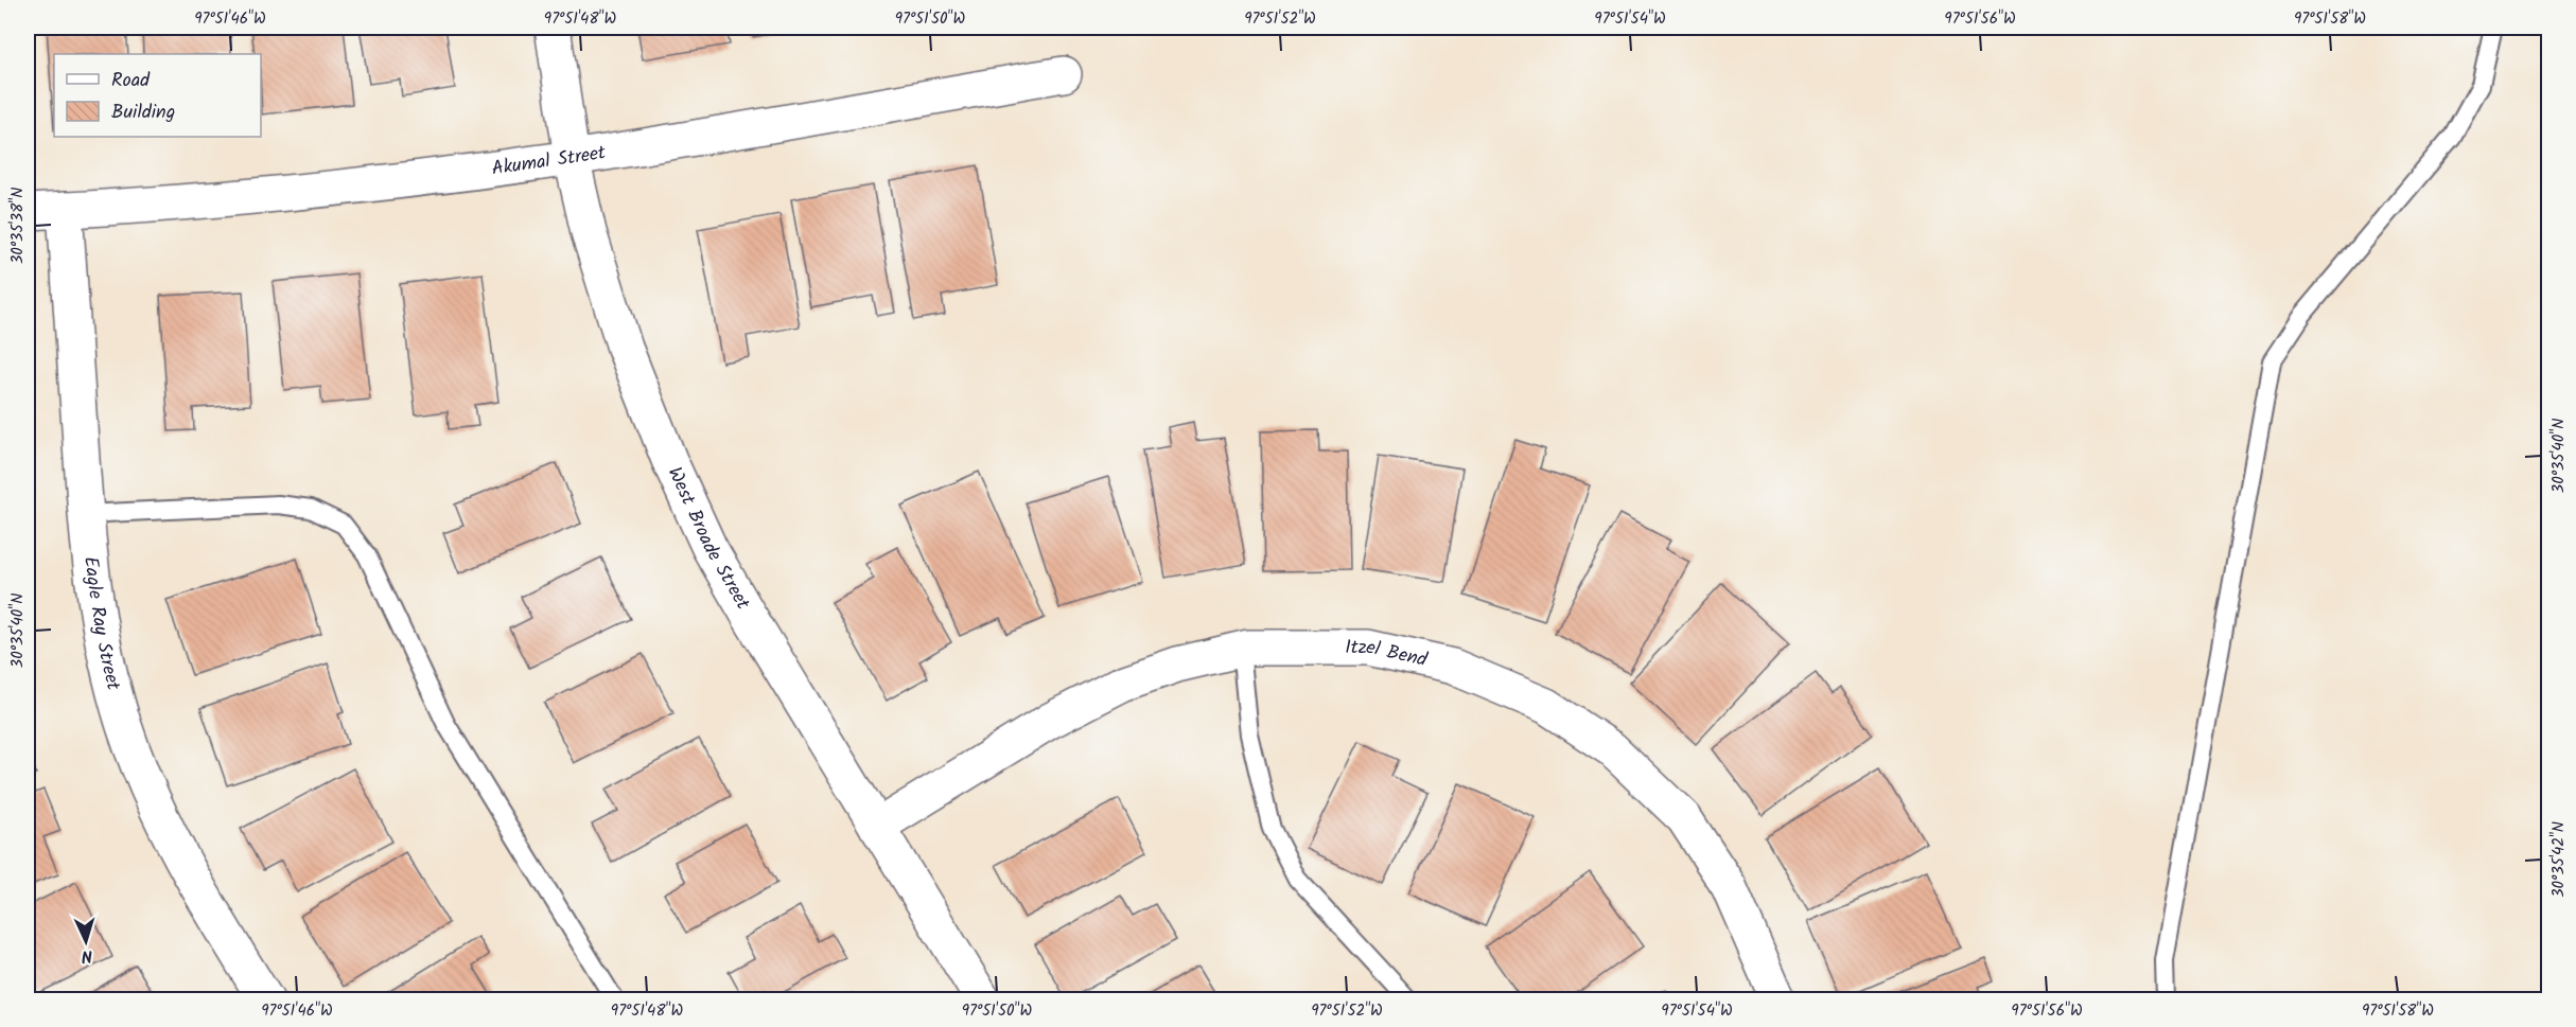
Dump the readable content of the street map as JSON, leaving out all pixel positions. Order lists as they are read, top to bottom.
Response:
{
  "streets": {
    "street": [
      "Akumal Street",
      "West Broade Street",
      "Eagle Ray Street",
      "Itzel Bend"
    ]
  },
  "crossings": [
    ["Akumal Street", "West Broade Street"],
    ["Akumal Street", "Eagle Ray Street"],
    ["West Broade Street", "Itzel Bend"]
  ],
  "legend": ["Road", "Building"],
  "north": "bottom",
  "coordinates": [
    "97°51'46\"W",
    "97°51'48\"W",
    "97°51'50\"W",
    "97°51'52\"W",
    "97°51'54\"W",
    "97°51'56\"W",
    "97°51'58\"W",
    "30°35'38\"N",
    "30°35'40\"N",
    "30°35'42\"N"
  ]
}
